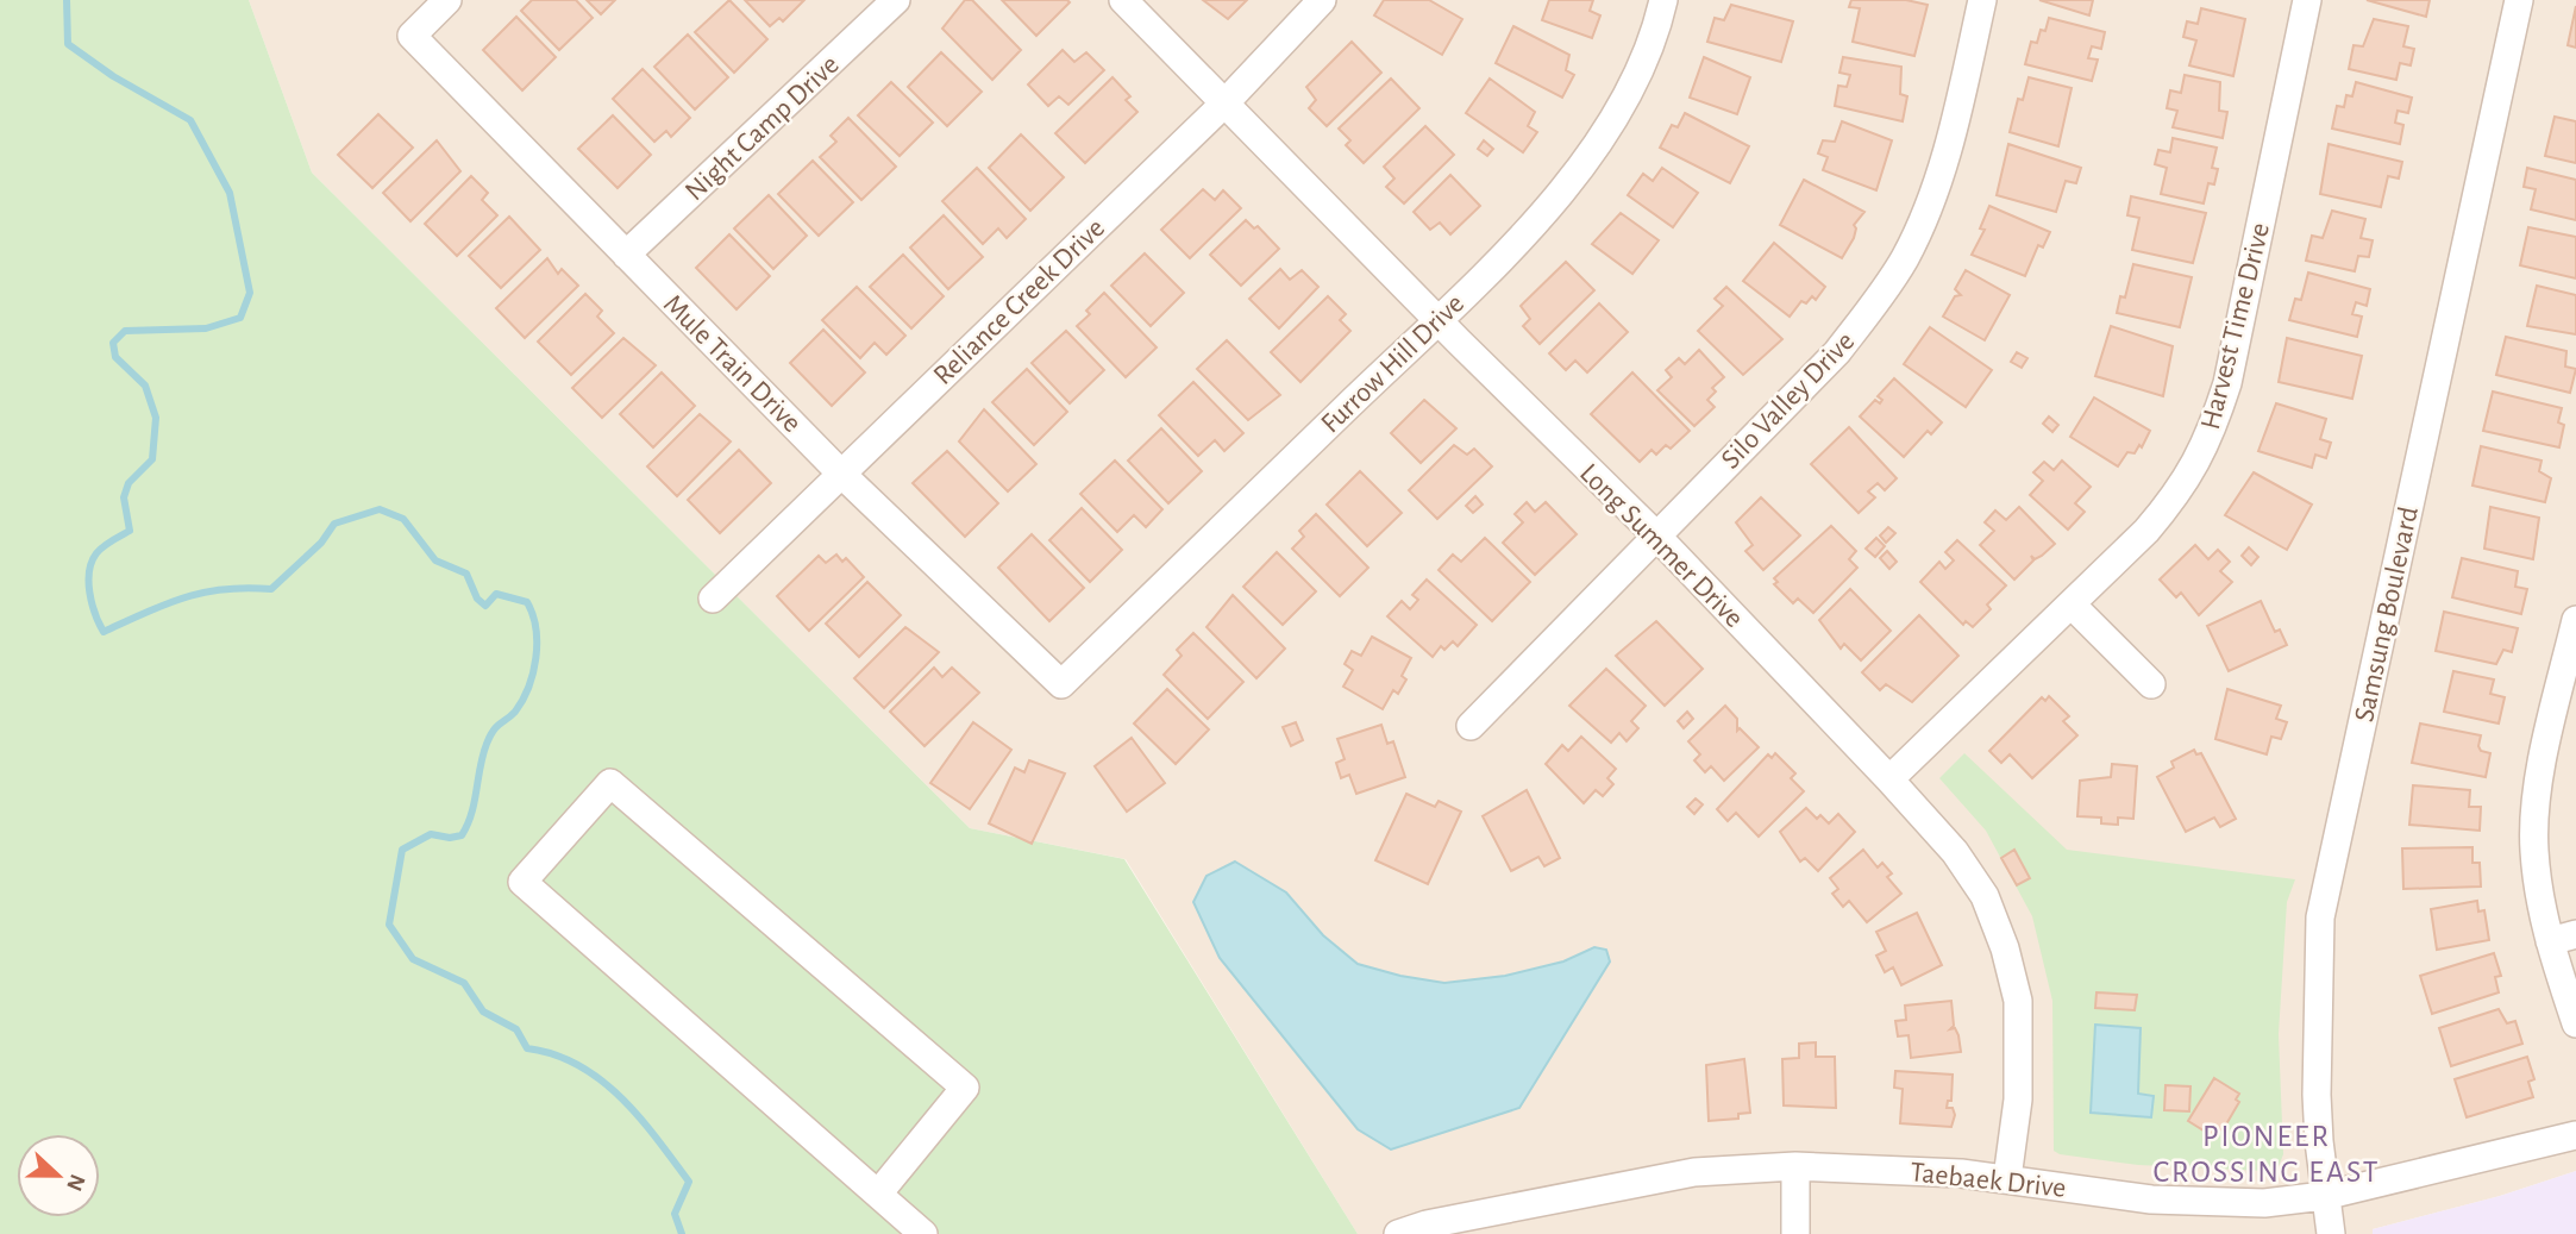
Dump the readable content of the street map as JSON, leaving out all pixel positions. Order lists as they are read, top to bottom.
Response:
{
  "streets": {
    "street": [
      "Night Camp Drive",
      "Reliance Creek Drive",
      "Harvest Time Drive",
      "Mule Train Drive",
      "Furrow Hill Drive",
      "Silo Valley Drive",
      "Long Summer Drive",
      "Samsung Boulevard",
      "Taebaek Drive"
    ]
  },
  "crossings": [
    ["Night Camp Drive", "Mule Train Drive"],
    ["Reliance Creek Drive", "Mule Train Drive"],
    ["Reliance Creek Drive", "Long Summer Drive"],
    ["Harvest Time Drive", "Long Summer Drive"],
    ["Mule Train Drive", "Furrow Hill Drive"],
    ["Furrow Hill Drive", "Long Summer Drive"],
    ["Silo Valley Drive", "Long Summer Drive"],
    ["Long Summer Drive", "Taebaek Drive"],
    ["Samsung Boulevard", "Taebaek Drive"]
  ],
  "districts": ["PIONEER CROSSING EAST"],
  "north": "right"
}
